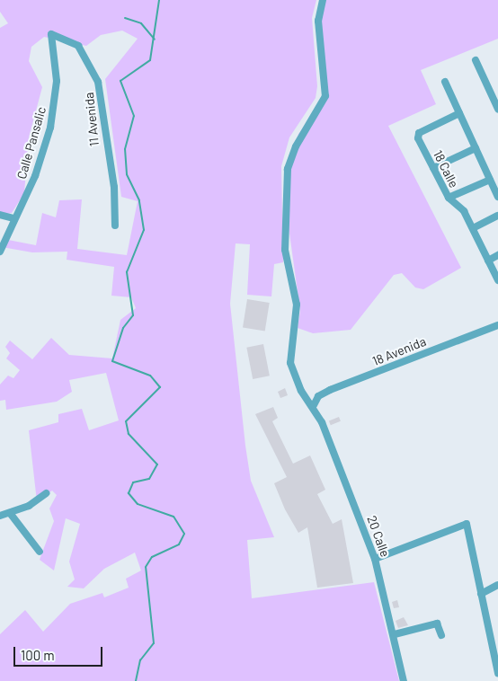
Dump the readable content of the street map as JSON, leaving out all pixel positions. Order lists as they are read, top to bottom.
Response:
{
  "streets": {
    "street": [
      "11 Avenida",
      "Calle Pansalic",
      "18 Calle",
      "18 Avenida",
      "20 Calle"
    ]
  },
  "crossings": [
    ["11 Avenida", "Calle Pansalic"],
    ["18 Avenida", "20 Calle"]
  ],
  "scale_bar": "100 m"
}
